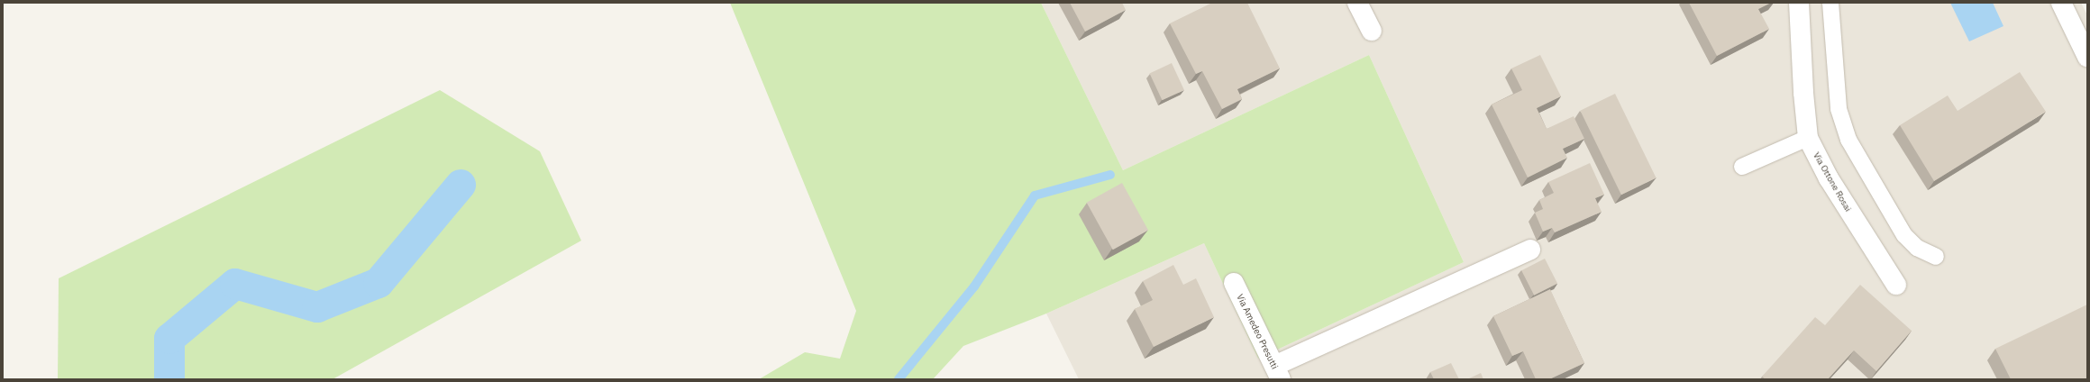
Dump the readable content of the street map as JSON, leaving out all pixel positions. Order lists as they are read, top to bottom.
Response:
{
  "streets": {
    "street": ["Via Ottone Rosai", "Via Amedeo Presutti"]
  }
}
